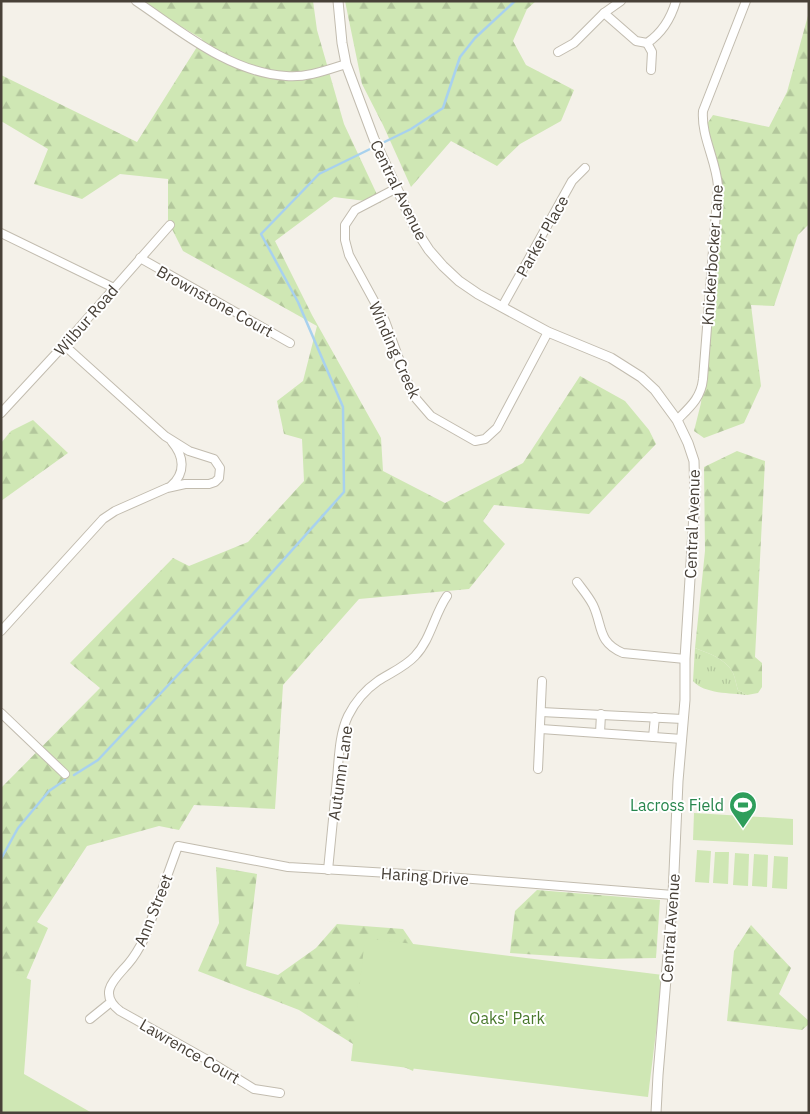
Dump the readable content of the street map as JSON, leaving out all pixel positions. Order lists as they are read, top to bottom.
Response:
{
  "streets": {
    "street": [
      "Central Avenue",
      "Parker Place",
      "Knickerbocker Lane",
      "Brownstone Court",
      "Wilbur Road",
      "Winding Creek",
      "Autumn Lane",
      "Haring Drive",
      "Ann Street",
      "Lawrence Court"
    ]
  },
  "crossings": [
    ["Central Avenue", "Parker Place"],
    ["Central Avenue", "Knickerbocker Lane"],
    ["Central Avenue", "Winding Creek"],
    ["Central Avenue", "Haring Drive"],
    ["Brownstone Court", "Wilbur Road"],
    ["Autumn Lane", "Haring Drive"],
    ["Haring Drive", "Ann Street"],
    ["Ann Street", "Lawrence Court"]
  ],
  "parks": ["Oaks' Park"],
  "places": {
    "sports": ["Lacross Field"]
  }
}
